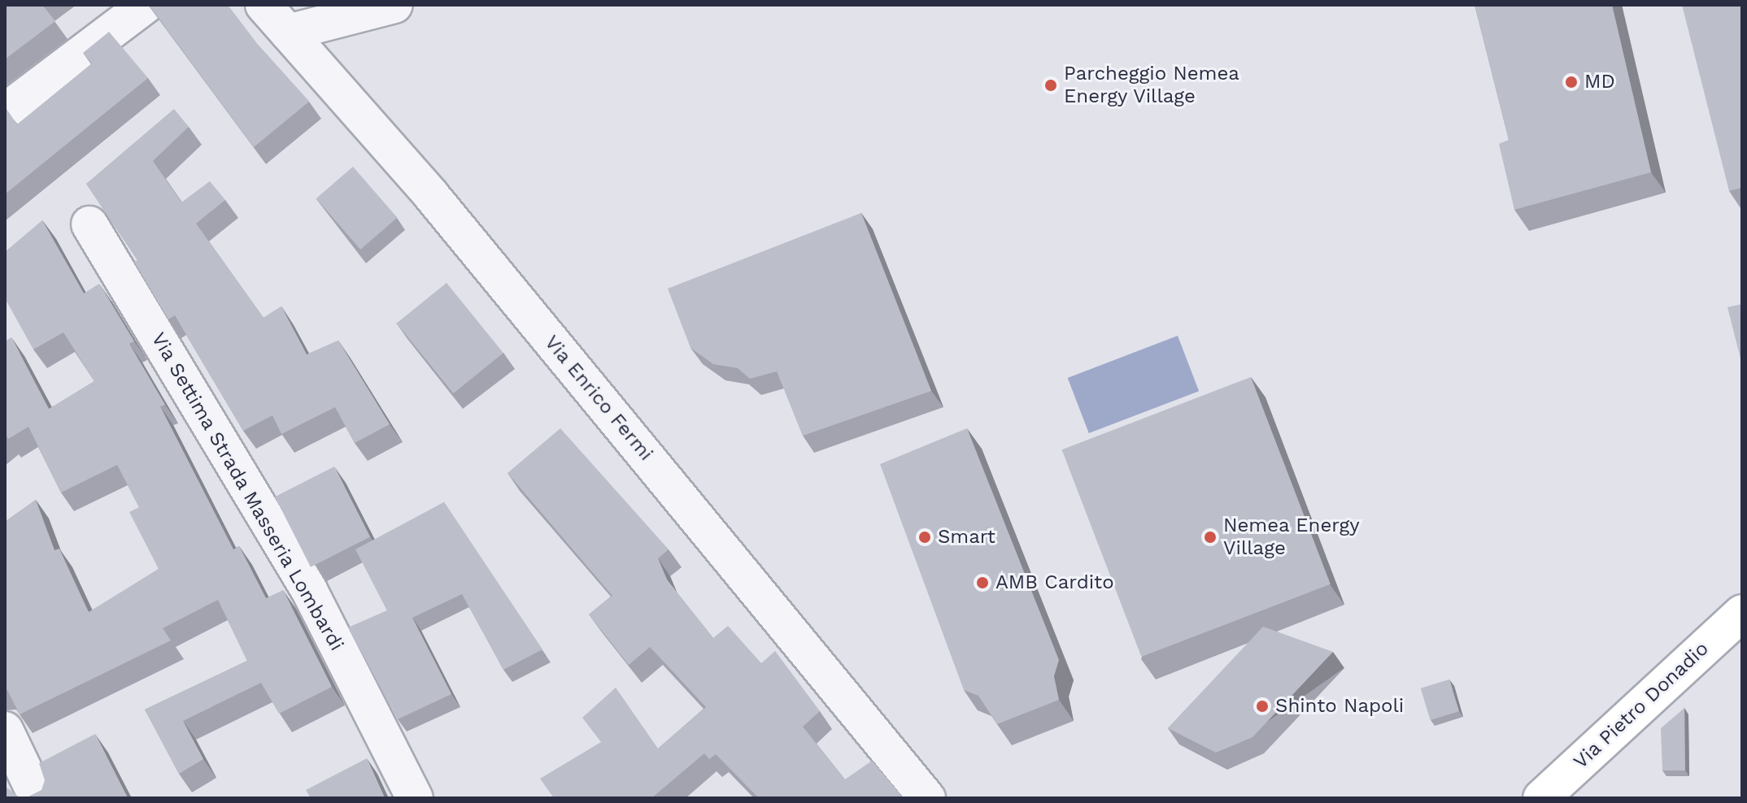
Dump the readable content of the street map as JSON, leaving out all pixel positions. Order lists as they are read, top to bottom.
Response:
{
  "streets": {
    "main road": ["Via Pietro Donadio"],
    "street": ["Via Enrico Fermi", "Via Settima Strada Masseria Lombardi"]
  },
  "places": [
    "MD",
    "Parcheggio Nemea Energy Village",
    "Smart",
    "Nemea Energy Village",
    "AMB Cardito",
    "Shinto Napoli"
  ]
}
